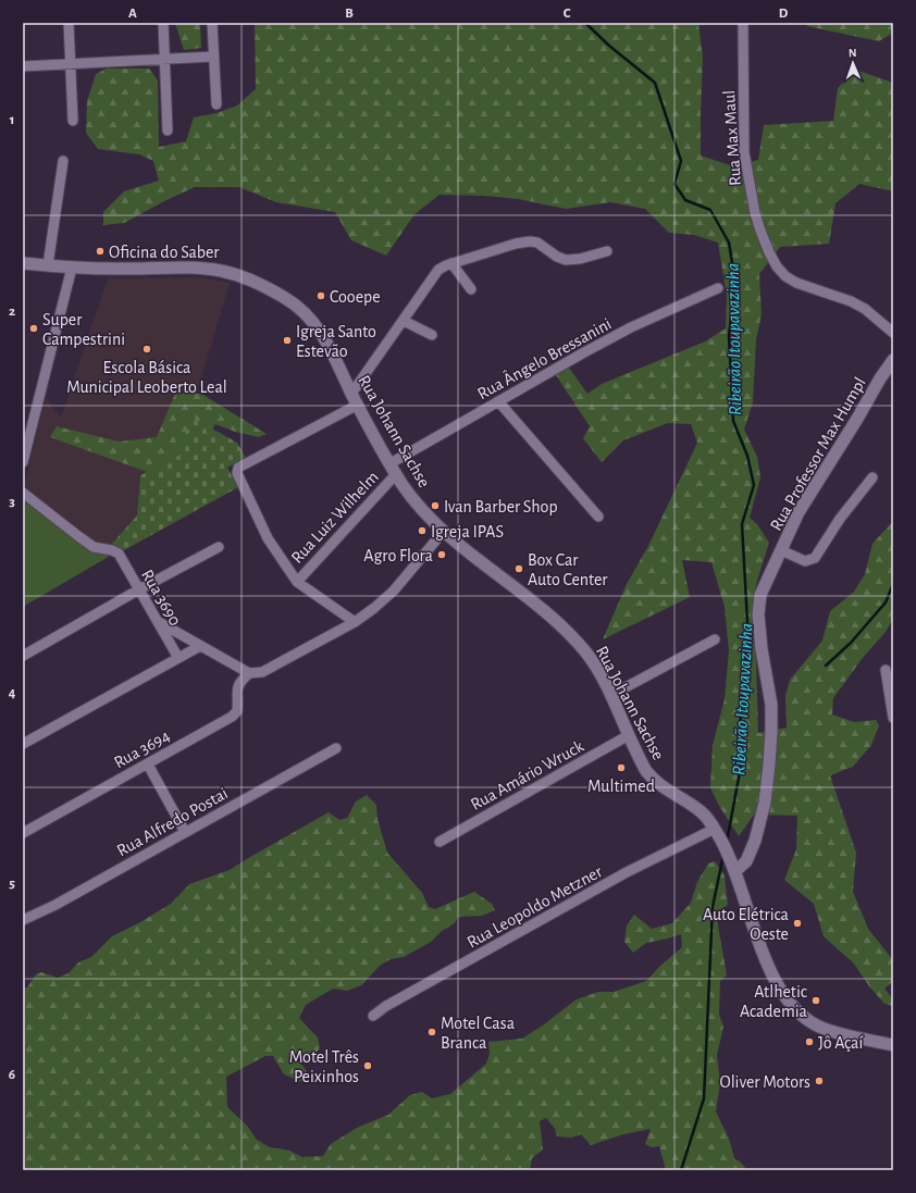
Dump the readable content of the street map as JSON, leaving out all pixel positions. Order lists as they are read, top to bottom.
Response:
{
  "streets": {
    "street": [
      "Rua Max Maul",
      "Rua Ângelo Bressanini",
      "Rua Johann Sachse",
      "Rua Professor Max Humpl",
      "Rua Luiz Wilhelm",
      "Rua 3690",
      "Rua 3694",
      "Rua Amário Wruck",
      "Rua Alfredo Postai",
      "Rua Leopoldo Metzner"
    ]
  },
  "crossings": [
    ["Rua Ângelo Bressanini", "Rua Johann Sachse"],
    ["Rua Ângelo Bressanini", "Rua Luiz Wilhelm"],
    ["Rua Johann Sachse", "Rua Professor Max Humpl"],
    ["Rua Johann Sachse", "Rua Luiz Wilhelm"],
    ["Rua Johann Sachse", "Rua Amário Wruck"],
    ["Rua Johann Sachse", "Rua Leopoldo Metzner"]
  ],
  "water": ["Ribeirão Itoupavazinha"],
  "places": [
    "Oficina do Saber",
    "Cooepe",
    "Super Campestrini",
    "Igreja Santo Estevão",
    "Escola Básica Municipal Leoberto Leal",
    "Ivan Barber Shop",
    "Igreja IPAS",
    "Agro Flora",
    "Box Car Auto Center",
    "Multimed",
    "Auto Elétrica Oeste",
    "Atlhetic Academia",
    "Motel Casa Branca",
    "Jô Açaí",
    "Motel Três Peixinhos",
    "Oliver Motors"
  ],
  "north": "top",
  "grid": {
    "columns": [
      "A",
      "B",
      "C",
      "D"
    ],
    "rows": [
      "1",
      "2",
      "3",
      "4",
      "5",
      "6"
    ]
  }
}
